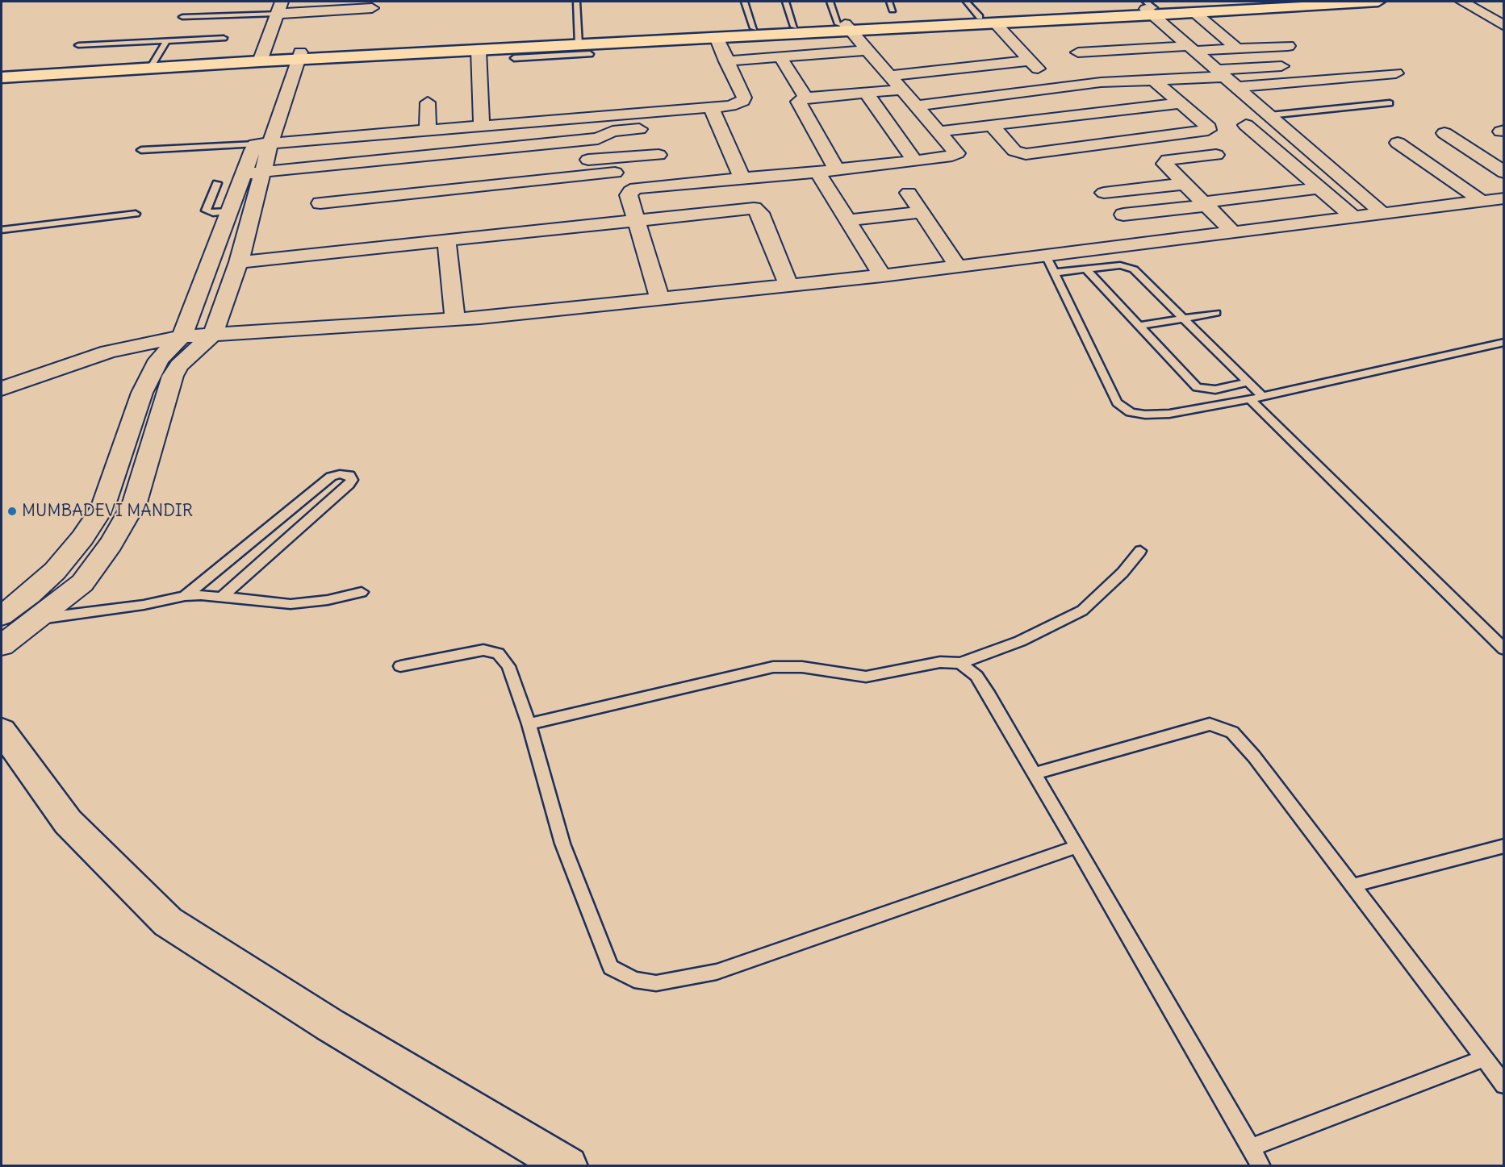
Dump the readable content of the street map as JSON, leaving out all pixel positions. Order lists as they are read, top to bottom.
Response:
{
  "places": ["MUMBADEVI MANDIR"]
}
